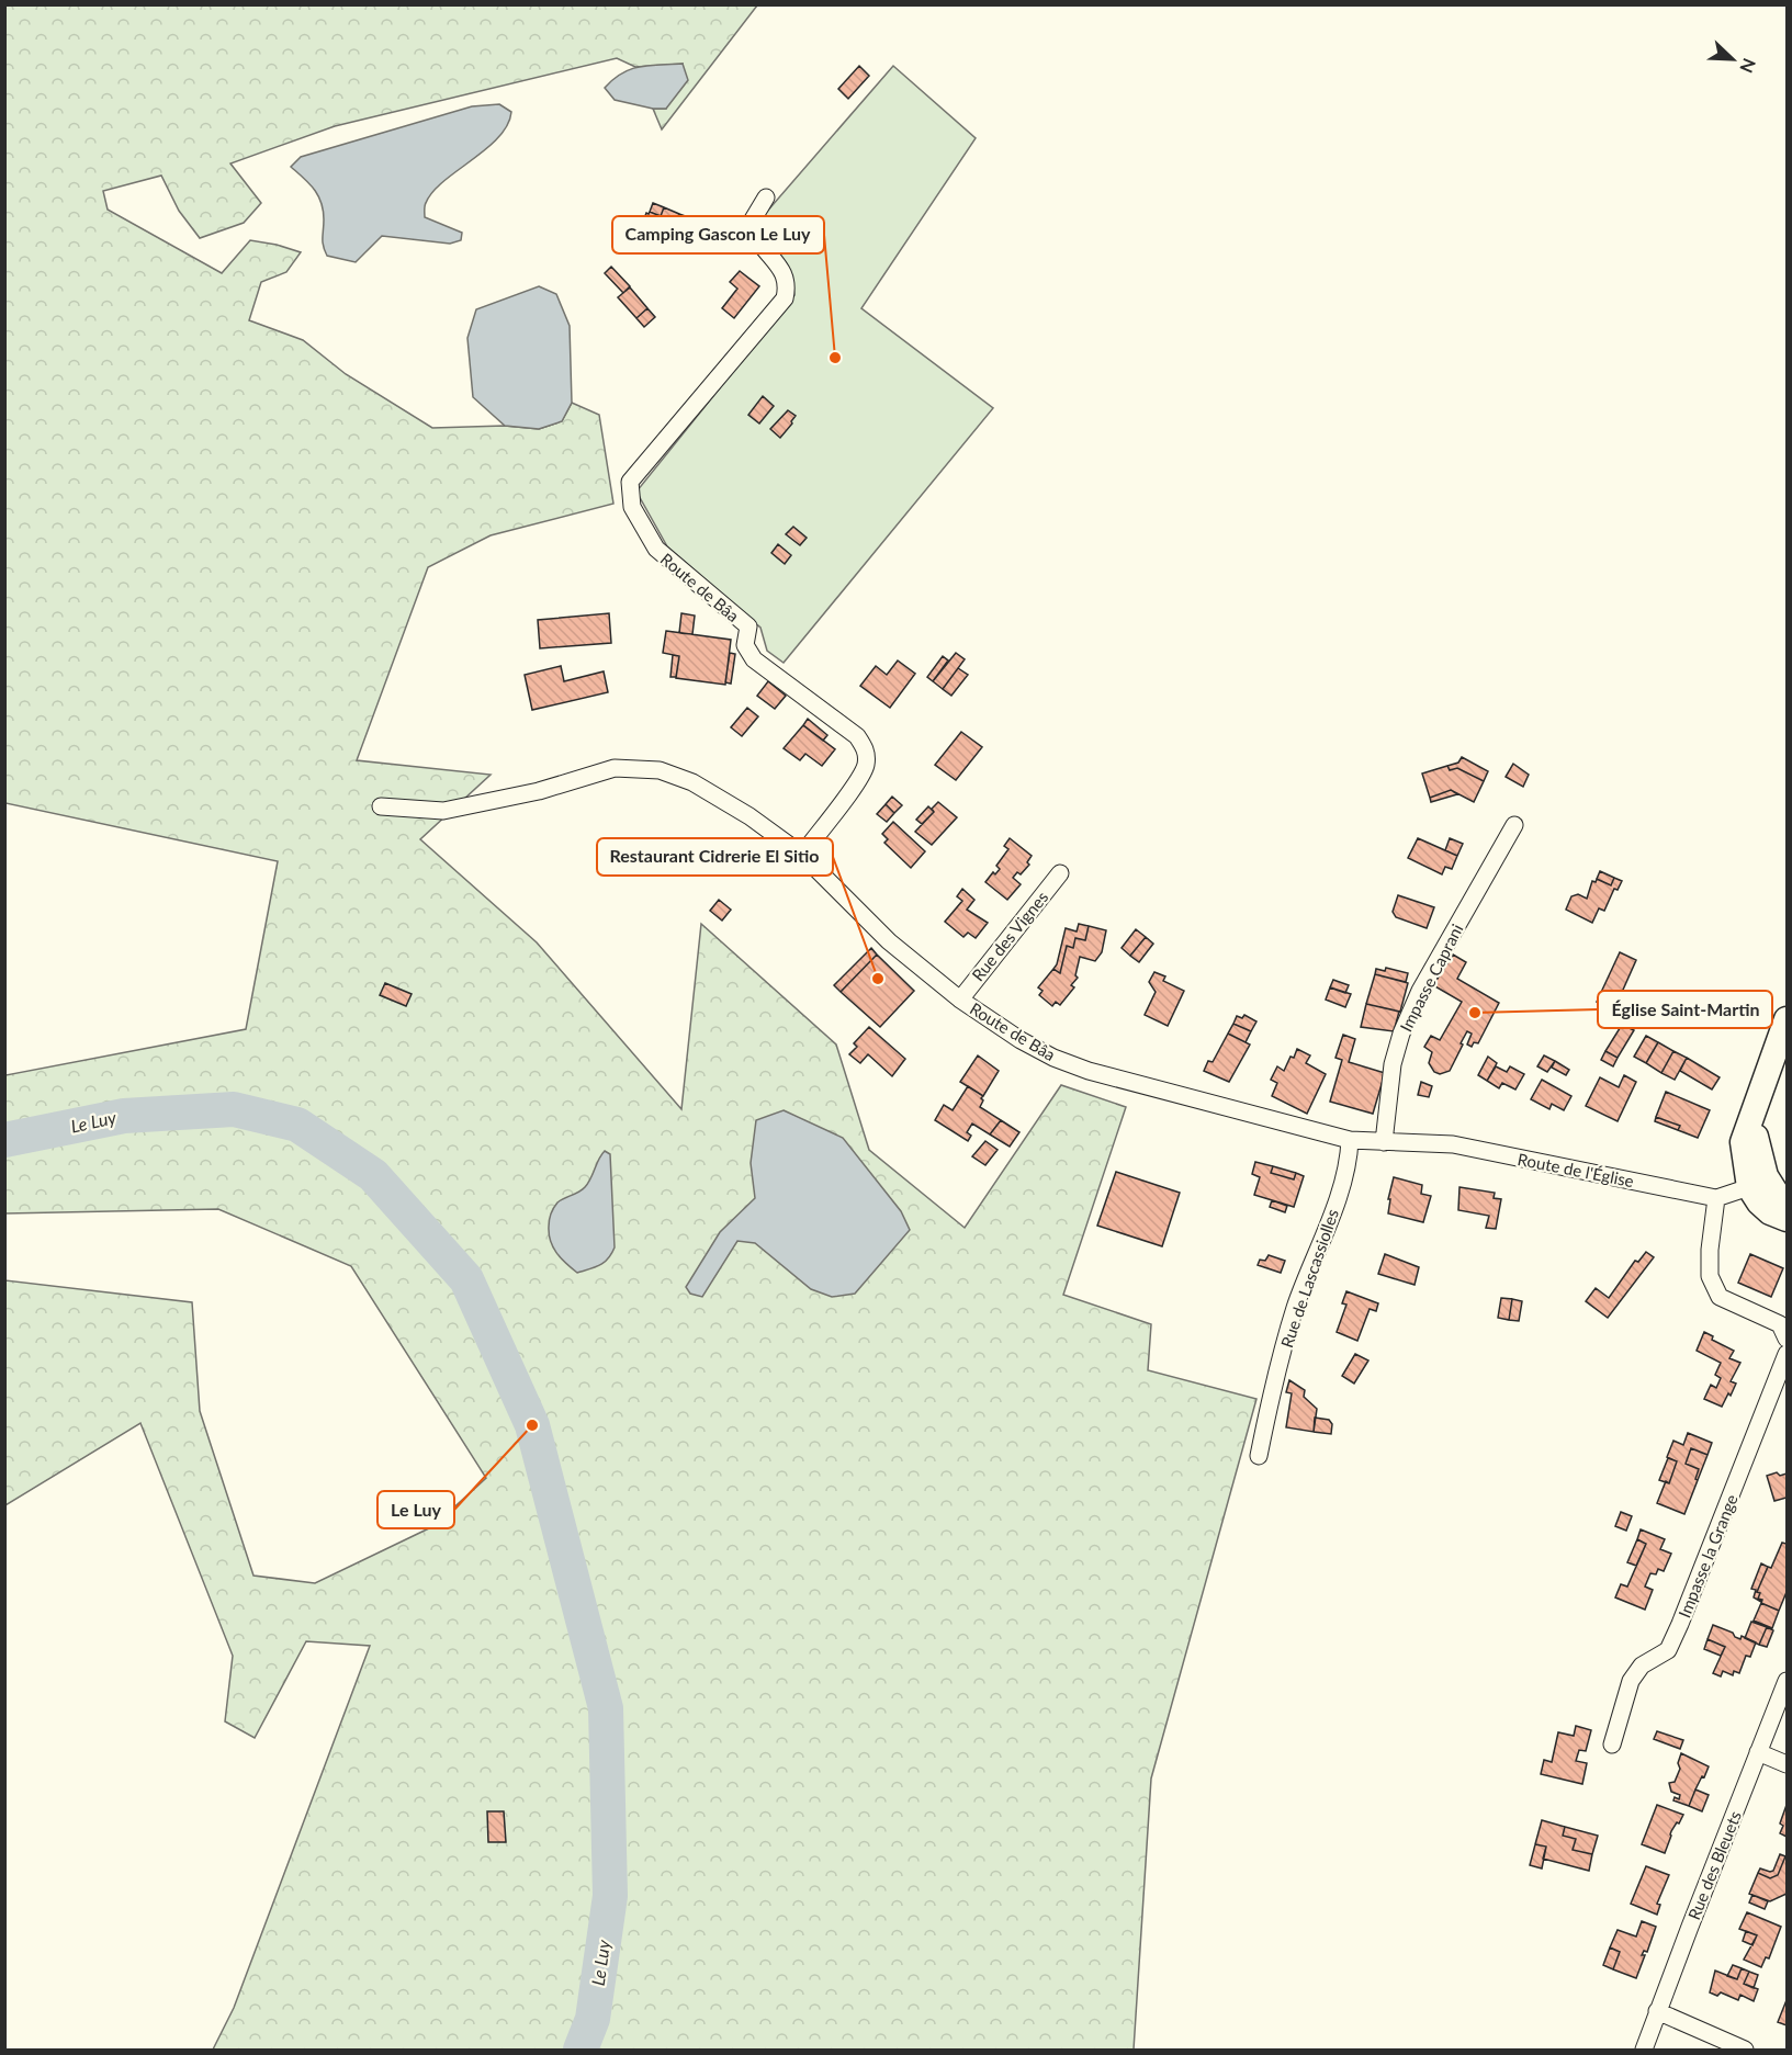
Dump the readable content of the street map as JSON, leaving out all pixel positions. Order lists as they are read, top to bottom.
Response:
{
  "streets": {
    "street": [
      "Route de Bâa",
      "Rue des Vignes",
      "Impasse Caprani",
      "Route de l'Église",
      "Rue de Lascassiolles",
      "Impasse la Grange",
      "Rue des Bleuets"
    ]
  },
  "crossings": [
    ["Route de Bâa", "Rue des Vignes"],
    ["Route de Bâa", "Route de l'Église"],
    ["Route de Bâa", "Rue de Lascassiolles"],
    ["Impasse Caprani", "Route de l'Église"],
    ["Route de l'Église", "Rue de Lascassiolles"]
  ],
  "water": ["Le Luy"],
  "places": [
    "Camping Gascon Le Luy",
    "Restaurant Cidrerie El Sitio",
    "Église Saint-Martin",
    "Le Luy"
  ],
  "north": "bottom right"
}
